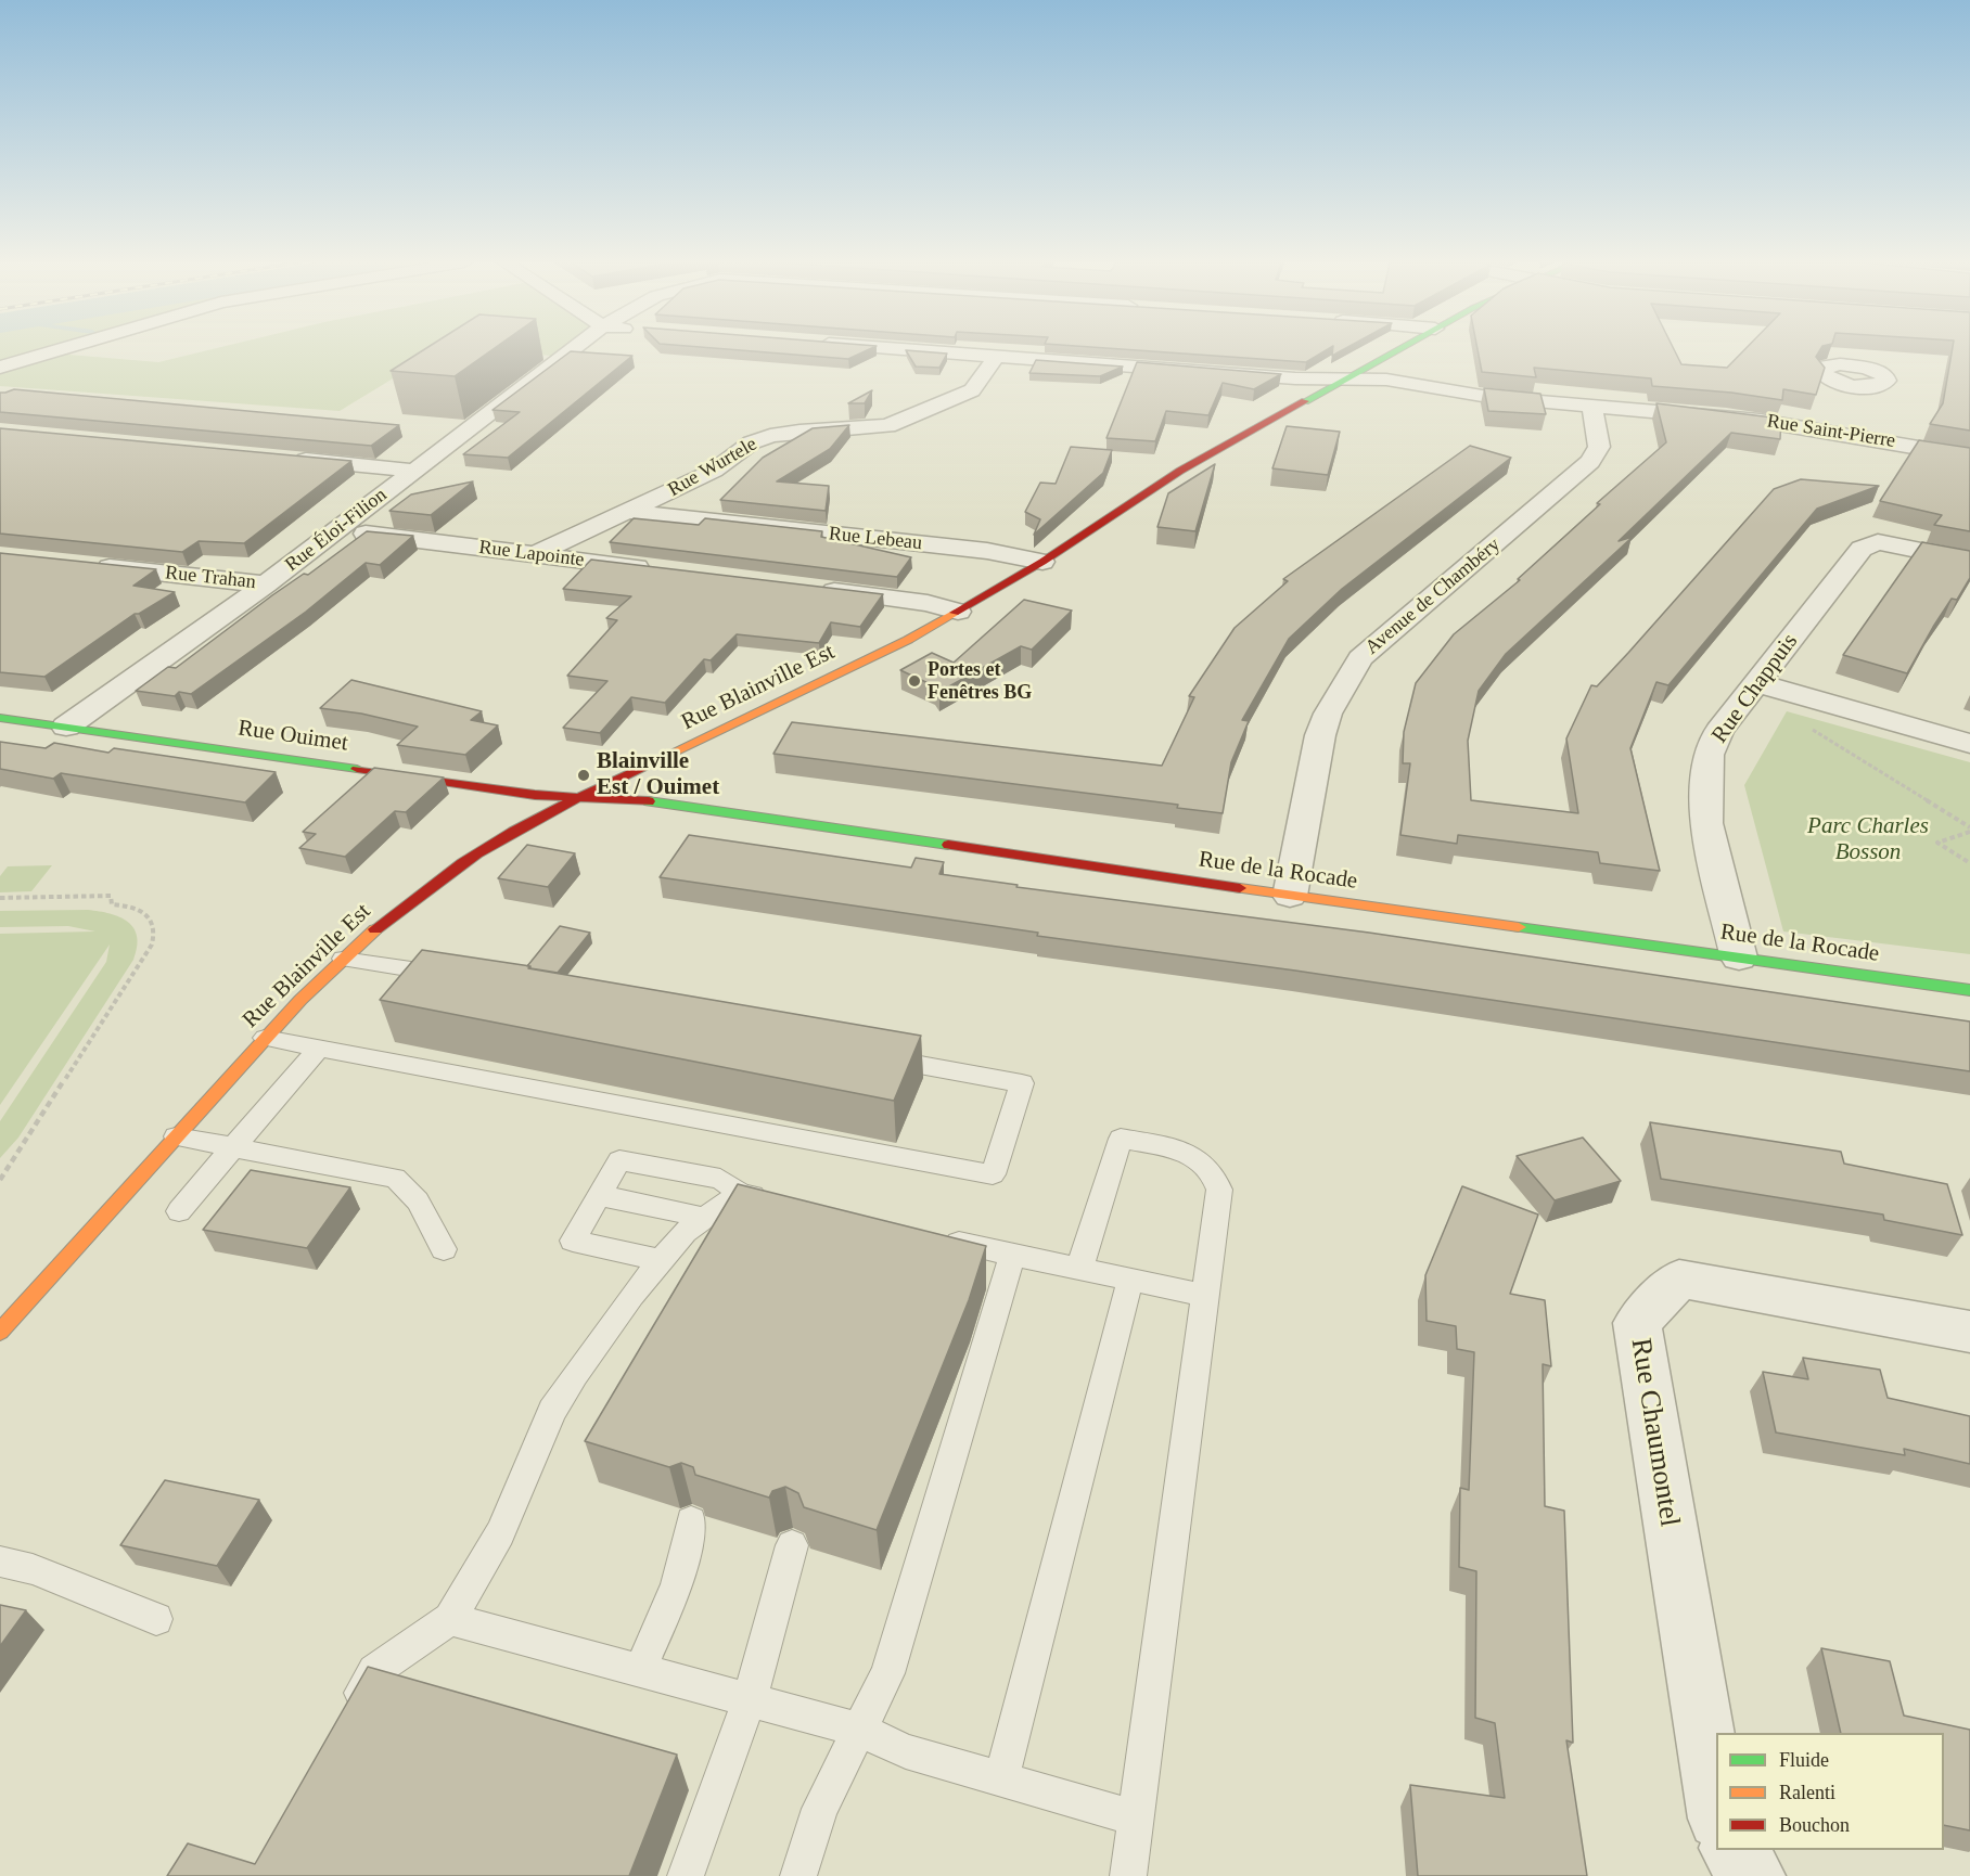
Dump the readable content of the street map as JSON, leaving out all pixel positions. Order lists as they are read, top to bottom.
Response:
{
  "streets": {
    "street": [
      "Rue Saint-Pierre",
      "Rue Wurtele",
      "Rue Éloi-Filion",
      "Rue Lebeau",
      "Rue Lapointe",
      "Rue Trahan",
      "Avenue de Chambéry",
      "Rue Blainville Est",
      "Rue Chappuis",
      "Rue Ouimet",
      "Rue de la Rocade",
      "Rue Chaumontel"
    ]
  },
  "crossings": [
    ["Rue Saint-Pierre", "Rue Wurtele"],
    ["Rue Saint-Pierre", "Avenue de Chambéry"],
    ["Rue Saint-Pierre", "Rue Blainville Est"],
    ["Rue Wurtele", "Rue Lebeau"],
    ["Rue Wurtele", "Rue Lapointe"],
    ["Rue Éloi-Filion", "Rue Lapointe"],
    ["Rue Éloi-Filion", "Rue Trahan"],
    ["Rue Éloi-Filion", "Rue Ouimet"],
    ["Rue Lebeau", "Rue Blainville Est"],
    ["Avenue de Chambéry", "Rue de la Rocade"],
    ["Rue Blainville Est", "Rue Ouimet"],
    ["Rue Blainville Est", "Rue de la Rocade"],
    ["Rue Chappuis", "Rue de la Rocade"],
    ["Rue Ouimet", "Rue de la Rocade"]
  ],
  "parks": ["Parc Charles Bosson"],
  "places": ["Portes et Fenêtres BG", "Blainville Est / Ouimet"],
  "legend": ["Fluide", "Ralenti", "Bouchon"]
}
